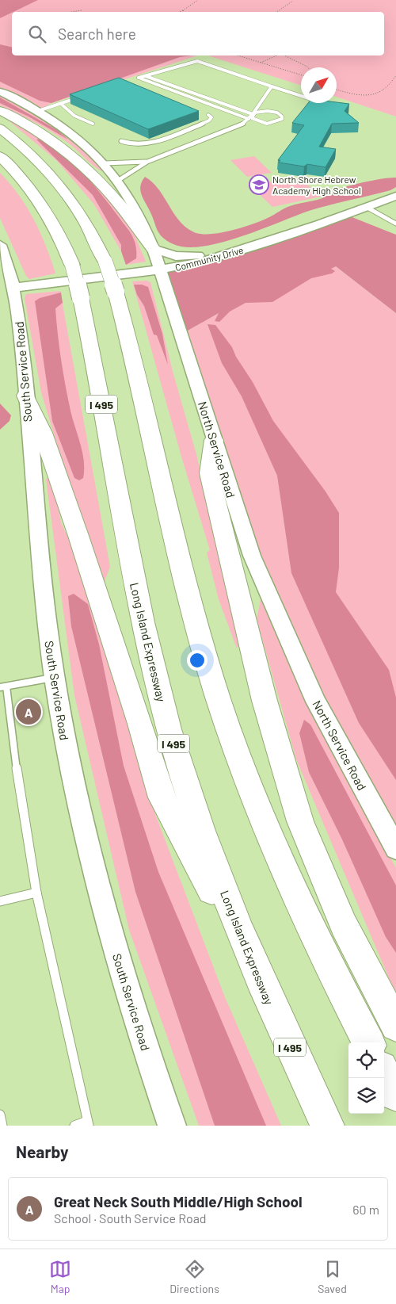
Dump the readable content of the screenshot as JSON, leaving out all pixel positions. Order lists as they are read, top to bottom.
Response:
{
  "streets": {
    "highway": ["I 495", "Long Island Expressway"],
    "main road": ["Community Drive", "South Service Road", "North Service Road"]
  },
  "crossings": [
    ["Community Drive", "South Service Road"],
    ["Community Drive", "North Service Road"]
  ],
  "places": {
    "school or university": ["North Shore Hebrew Academy High School"]
  },
  "north": "top right",
  "page": {
    "search": "Search here",
    "pins": "A",
    "heading": "Nearby",
    "list": [
      {
        "mark": "A",
        "name": "Great Neck South Middle/High School",
        "note": "School · South Service Road",
        "value": "60 m"
      }
    ],
    "nav": ["Map", "Directions", "Saved"]
  }
}
